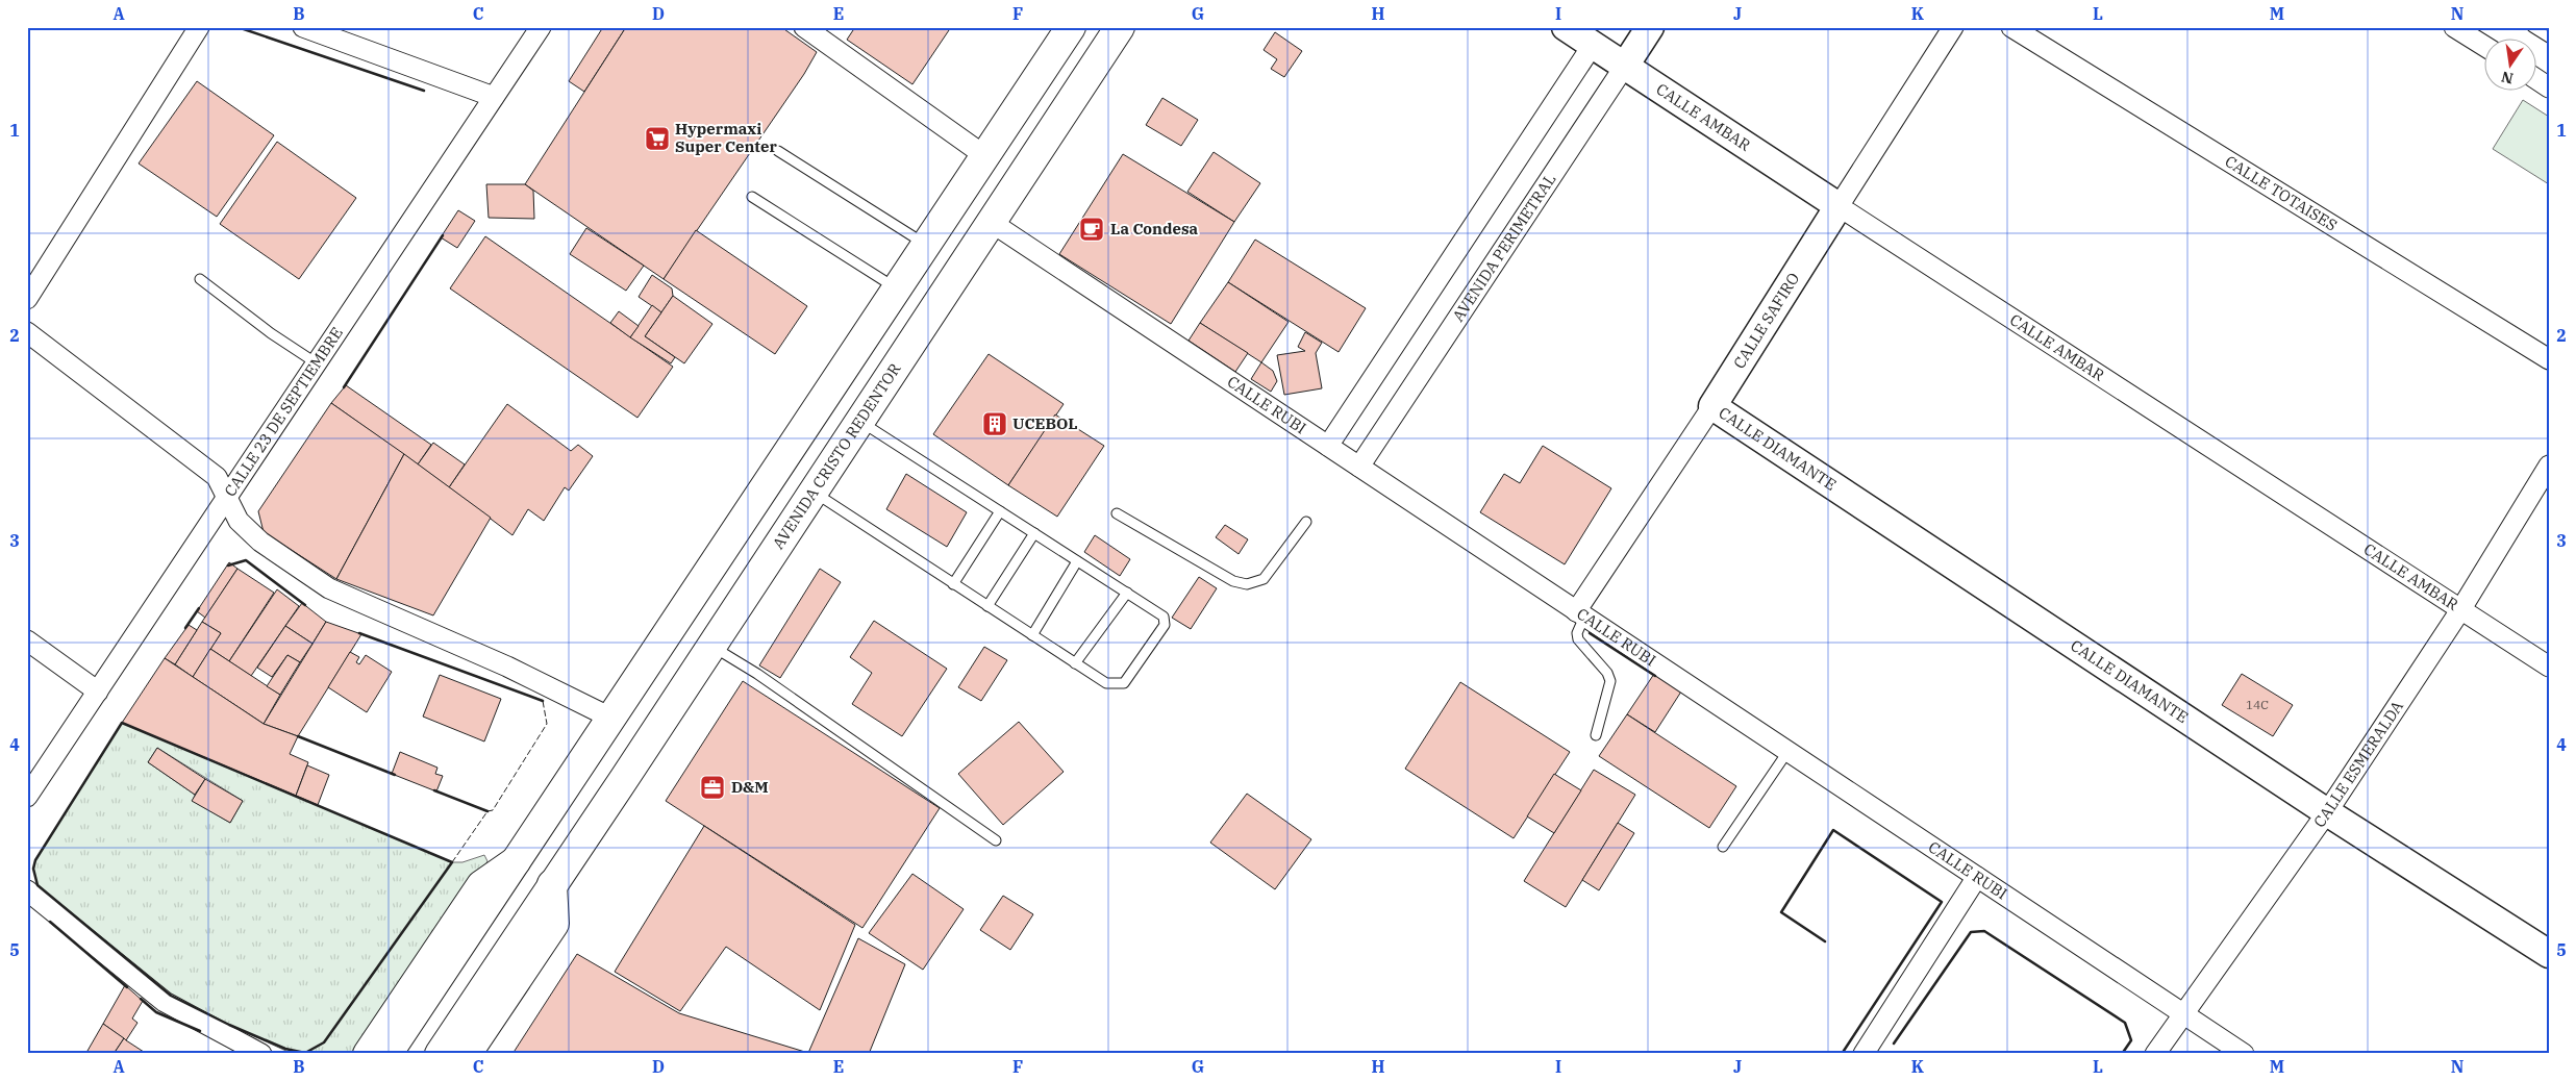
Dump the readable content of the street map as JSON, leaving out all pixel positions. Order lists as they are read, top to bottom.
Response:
{
  "streets": {
    "main road": ["AVENIDA CRISTO REDENTOR"],
    "street": [
      "CALLE AMBAR",
      "CALLE TOTAISES",
      "AVENIDA PERIMETRAL",
      "CALLE SAFIRO",
      "CALLE RUBI",
      "CALLE 23 DE SEPTIEMBRE",
      "CALLE DIAMANTE",
      "CALLE ESMERALDA"
    ]
  },
  "crossings": [
    ["CALLE AMBAR", "AVENIDA PERIMETRAL"],
    ["CALLE AMBAR", "CALLE SAFIRO"],
    ["CALLE AMBAR", "CALLE ESMERALDA"],
    ["AVENIDA PERIMETRAL", "CALLE RUBI"],
    ["CALLE SAFIRO", "CALLE RUBI"],
    ["CALLE SAFIRO", "CALLE DIAMANTE"],
    ["CALLE RUBI", "AVENIDA CRISTO REDENTOR"],
    ["CALLE RUBI", "CALLE ESMERALDA"],
    ["CALLE DIAMANTE", "CALLE ESMERALDA"]
  ],
  "places": {
    "supermarket": ["Hypermaxi Super Center"],
    "cafe": ["La Condesa"],
    "building": ["UCEBOL"],
    "office": ["D&M"]
  },
  "house_numbers": ["14C"],
  "north": "bottom",
  "grid": {
    "columns": [
      "A",
      "B",
      "C",
      "D",
      "E",
      "F",
      "G",
      "H",
      "I",
      "J",
      "K",
      "L",
      "M",
      "N"
    ],
    "rows": [
      "1",
      "2",
      "3",
      "4",
      "5"
    ]
  }
}
